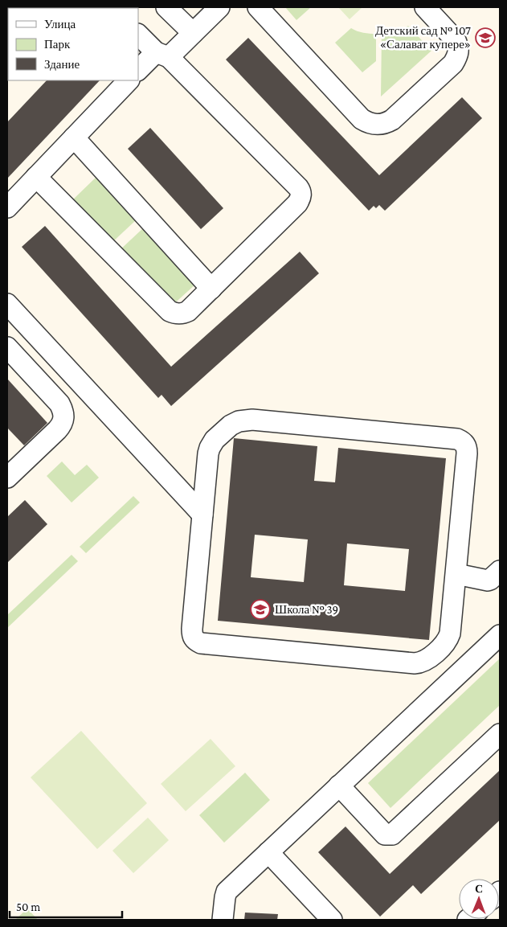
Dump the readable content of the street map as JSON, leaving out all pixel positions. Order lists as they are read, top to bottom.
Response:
{
  "places": {
    "school or university": ["Детский сад № 107 «Салават купере»", "Школа № 39"]
  },
  "legend": ["Улица", "Парк", "Здание"],
  "scale_bar": "50 m",
  "north": "top"
}
